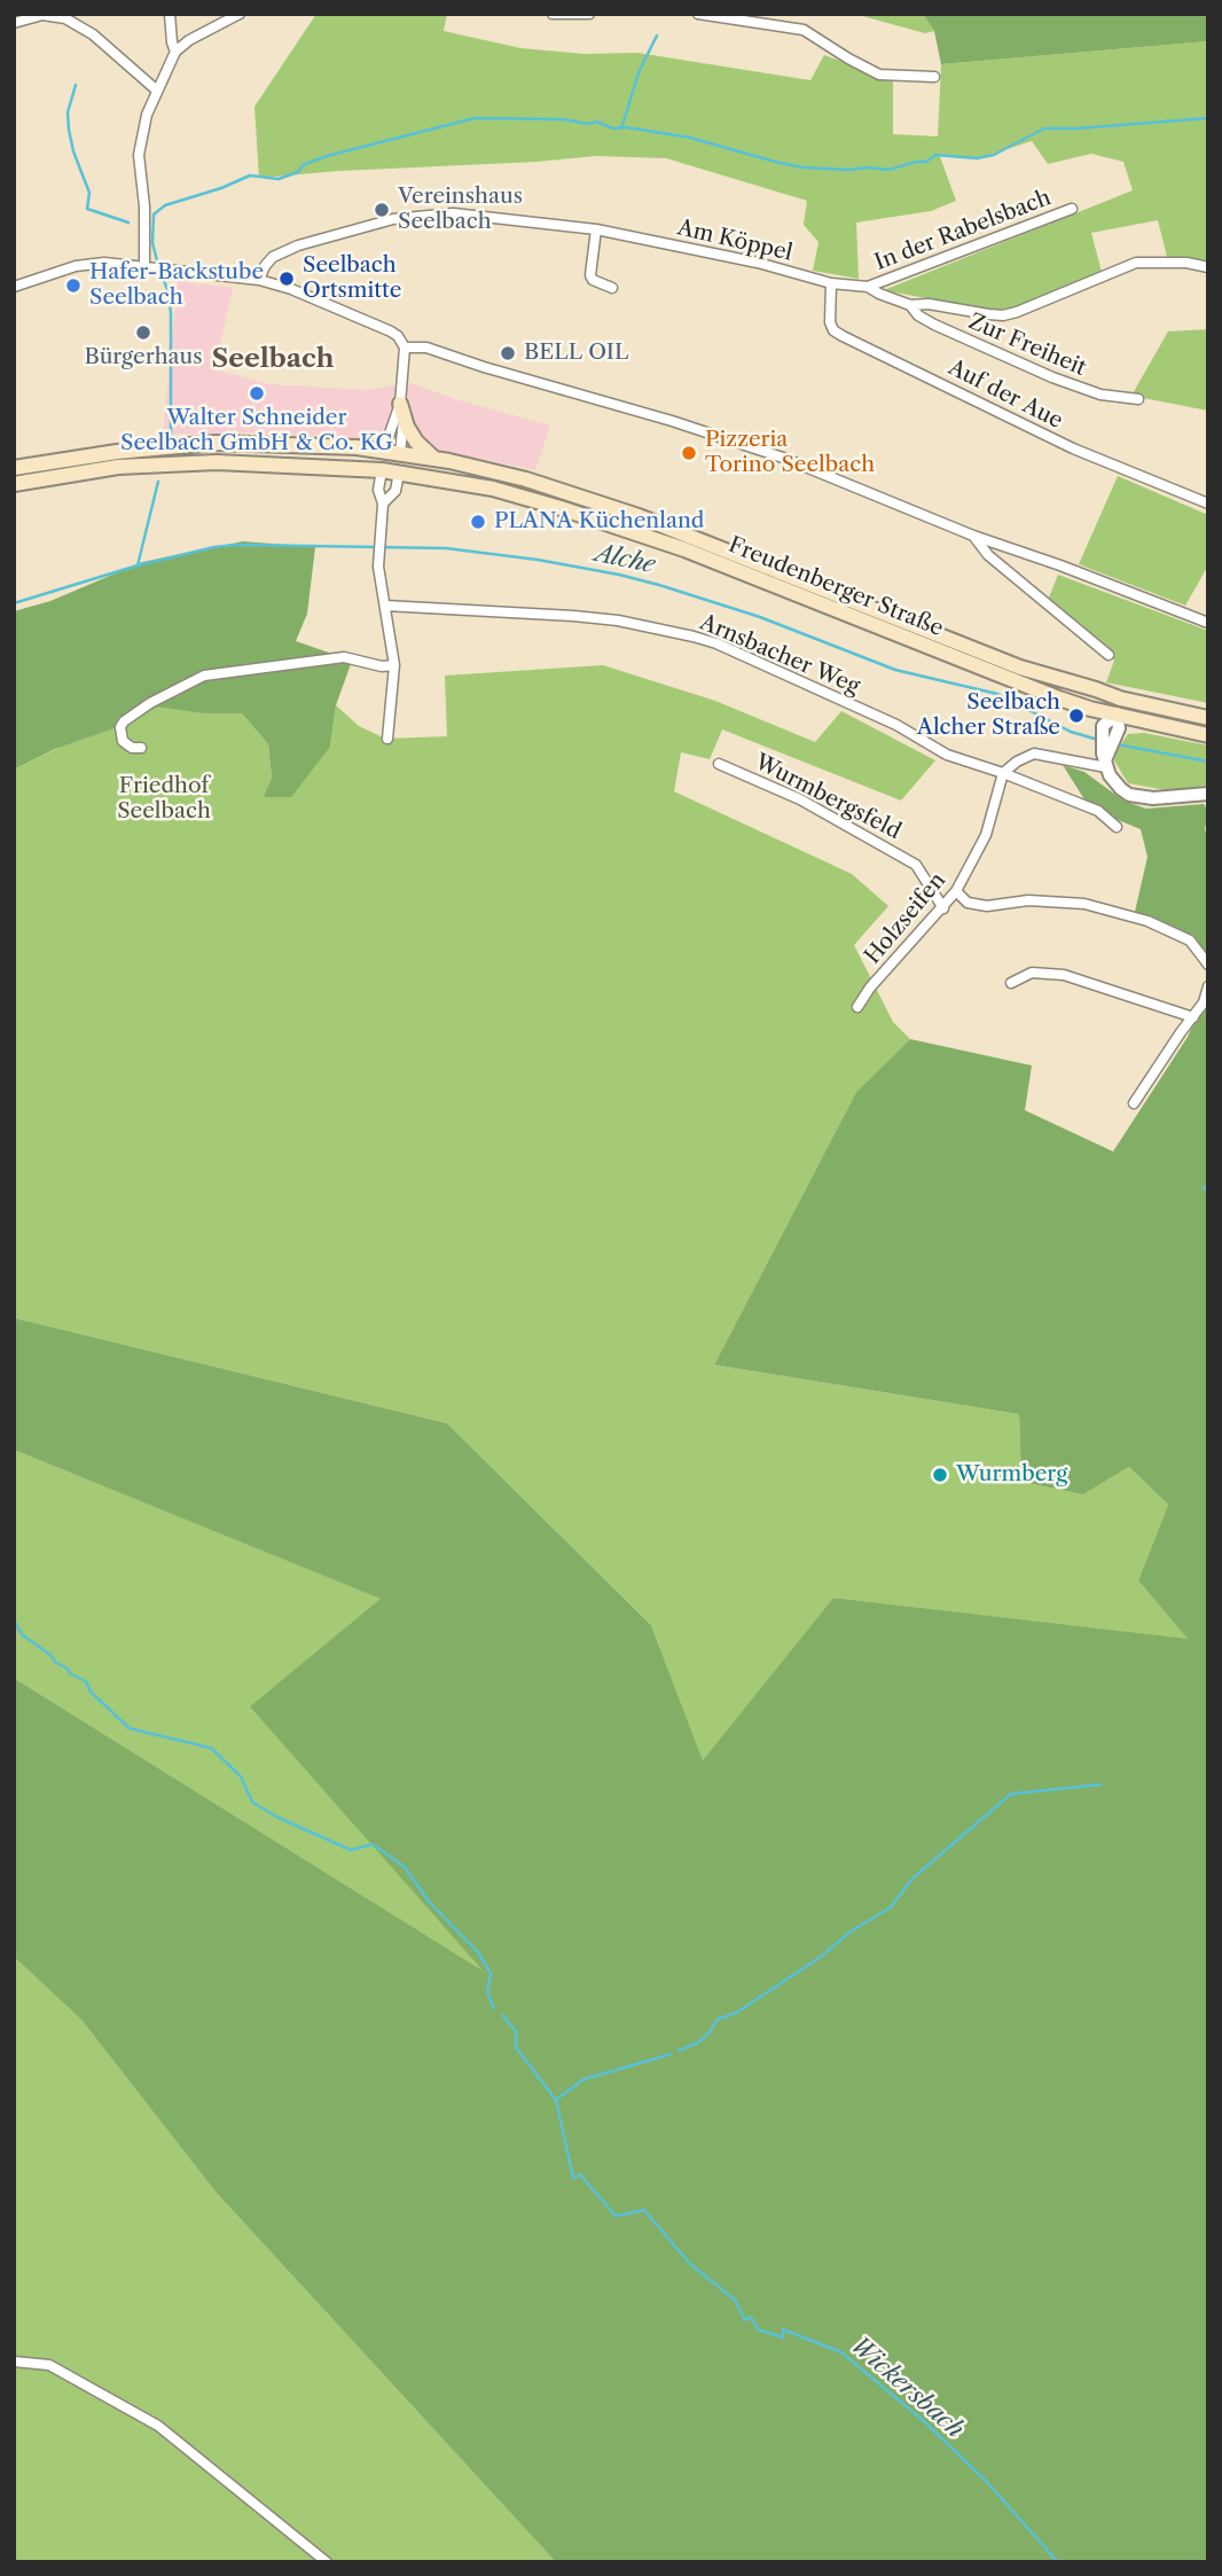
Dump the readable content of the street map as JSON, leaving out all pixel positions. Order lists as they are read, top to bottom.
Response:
{
  "streets": {
    "main road": ["Freudenberger Straße"],
    "street": [
      "In der Rabelsbach",
      "Am Köppel",
      "Zur Freiheit",
      "Auf der Aue",
      "Arnsbacher Weg",
      "Wurmbergsfeld",
      "Holzseifen"
    ]
  },
  "crossings": [
    ["In der Rabelsbach", "Am Köppel"],
    ["Am Köppel", "Zur Freiheit"],
    ["Am Köppel", "Auf der Aue"],
    ["Arnsbacher Weg", "Holzseifen"],
    ["Wurmbergsfeld", "Holzseifen"]
  ],
  "districts": ["Seelbach"],
  "water": ["Alche", "Wickersbach"],
  "parks": ["Friedhof Seelbach"],
  "places": [
    "Vereinshaus Seelbach",
    "Seelbach Ortsmitte",
    "Hafer-Backstube Seelbach",
    "Bürgerhaus",
    "BELL OIL",
    "Walter Schneider Seelbach GmbH & Co. KG",
    "Pizzeria Torino Seelbach",
    "PLANA Küchenland",
    "Seelbach Alcher Straße",
    "Wurmberg"
  ]
}
